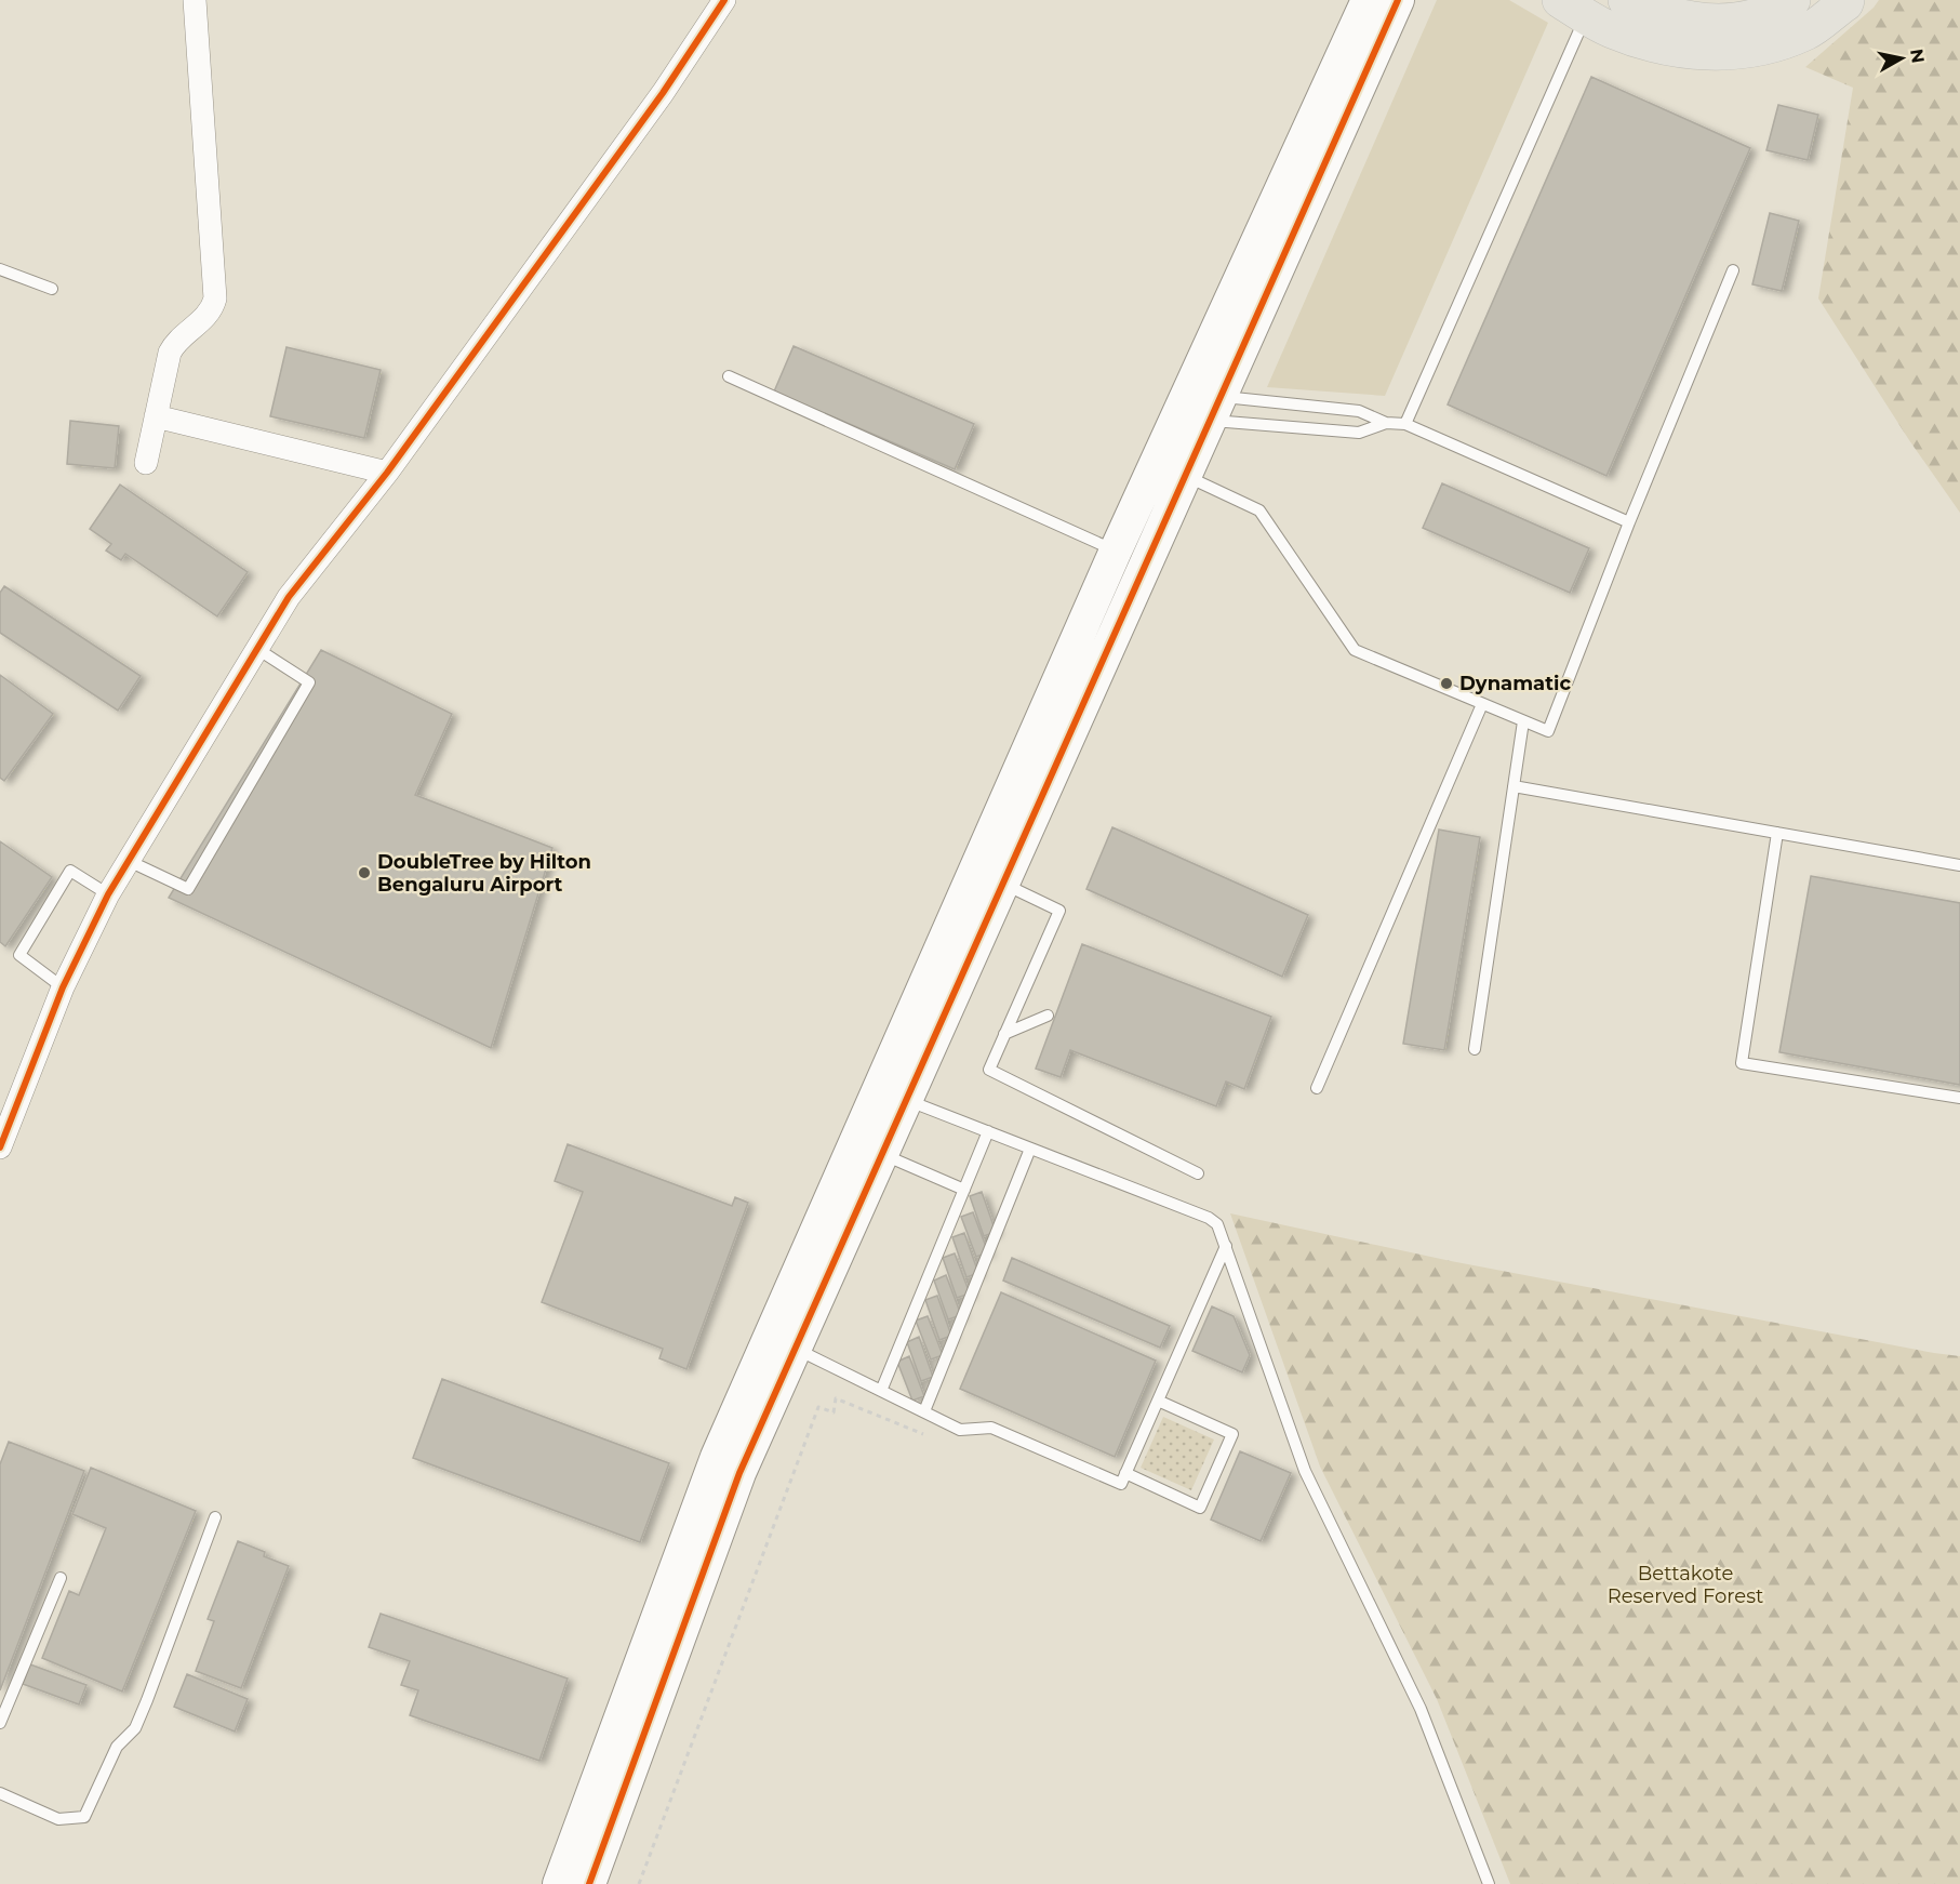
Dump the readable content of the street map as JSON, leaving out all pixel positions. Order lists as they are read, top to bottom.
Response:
{
  "parks": ["Bettakote Reserved Forest"],
  "places": ["Dynamatic", "DoubleTree by Hilton Bengaluru Airport"],
  "north": "right"
}
